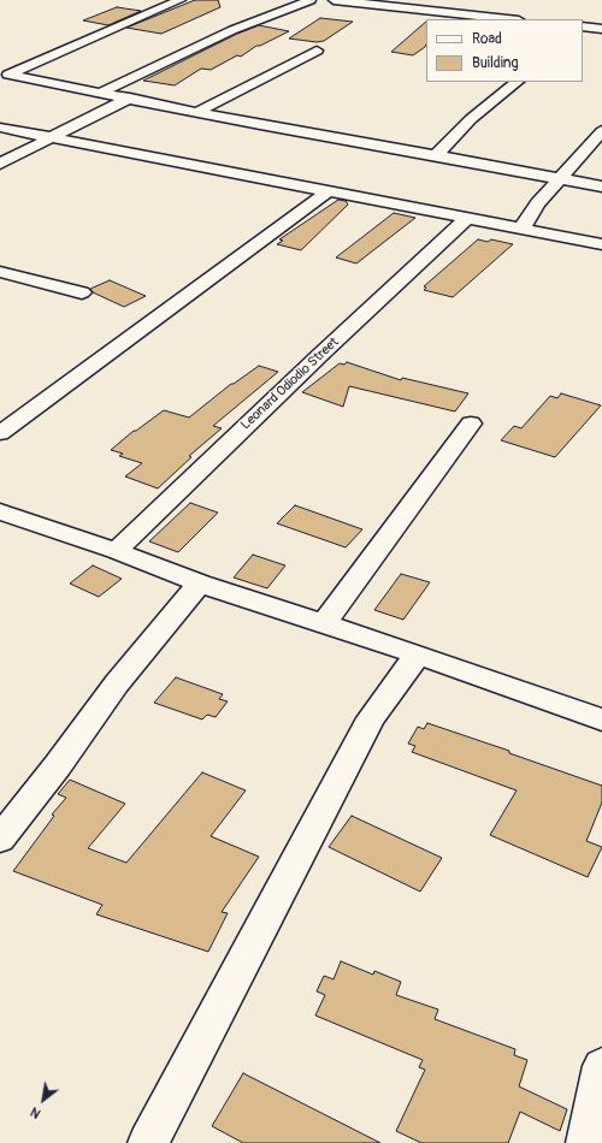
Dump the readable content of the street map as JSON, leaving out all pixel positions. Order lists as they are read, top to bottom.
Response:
{
  "streets": {
    "street": ["Leonard Odiodio Street"]
  },
  "legend": ["Road", "Building"],
  "north": "bottom left"
}
